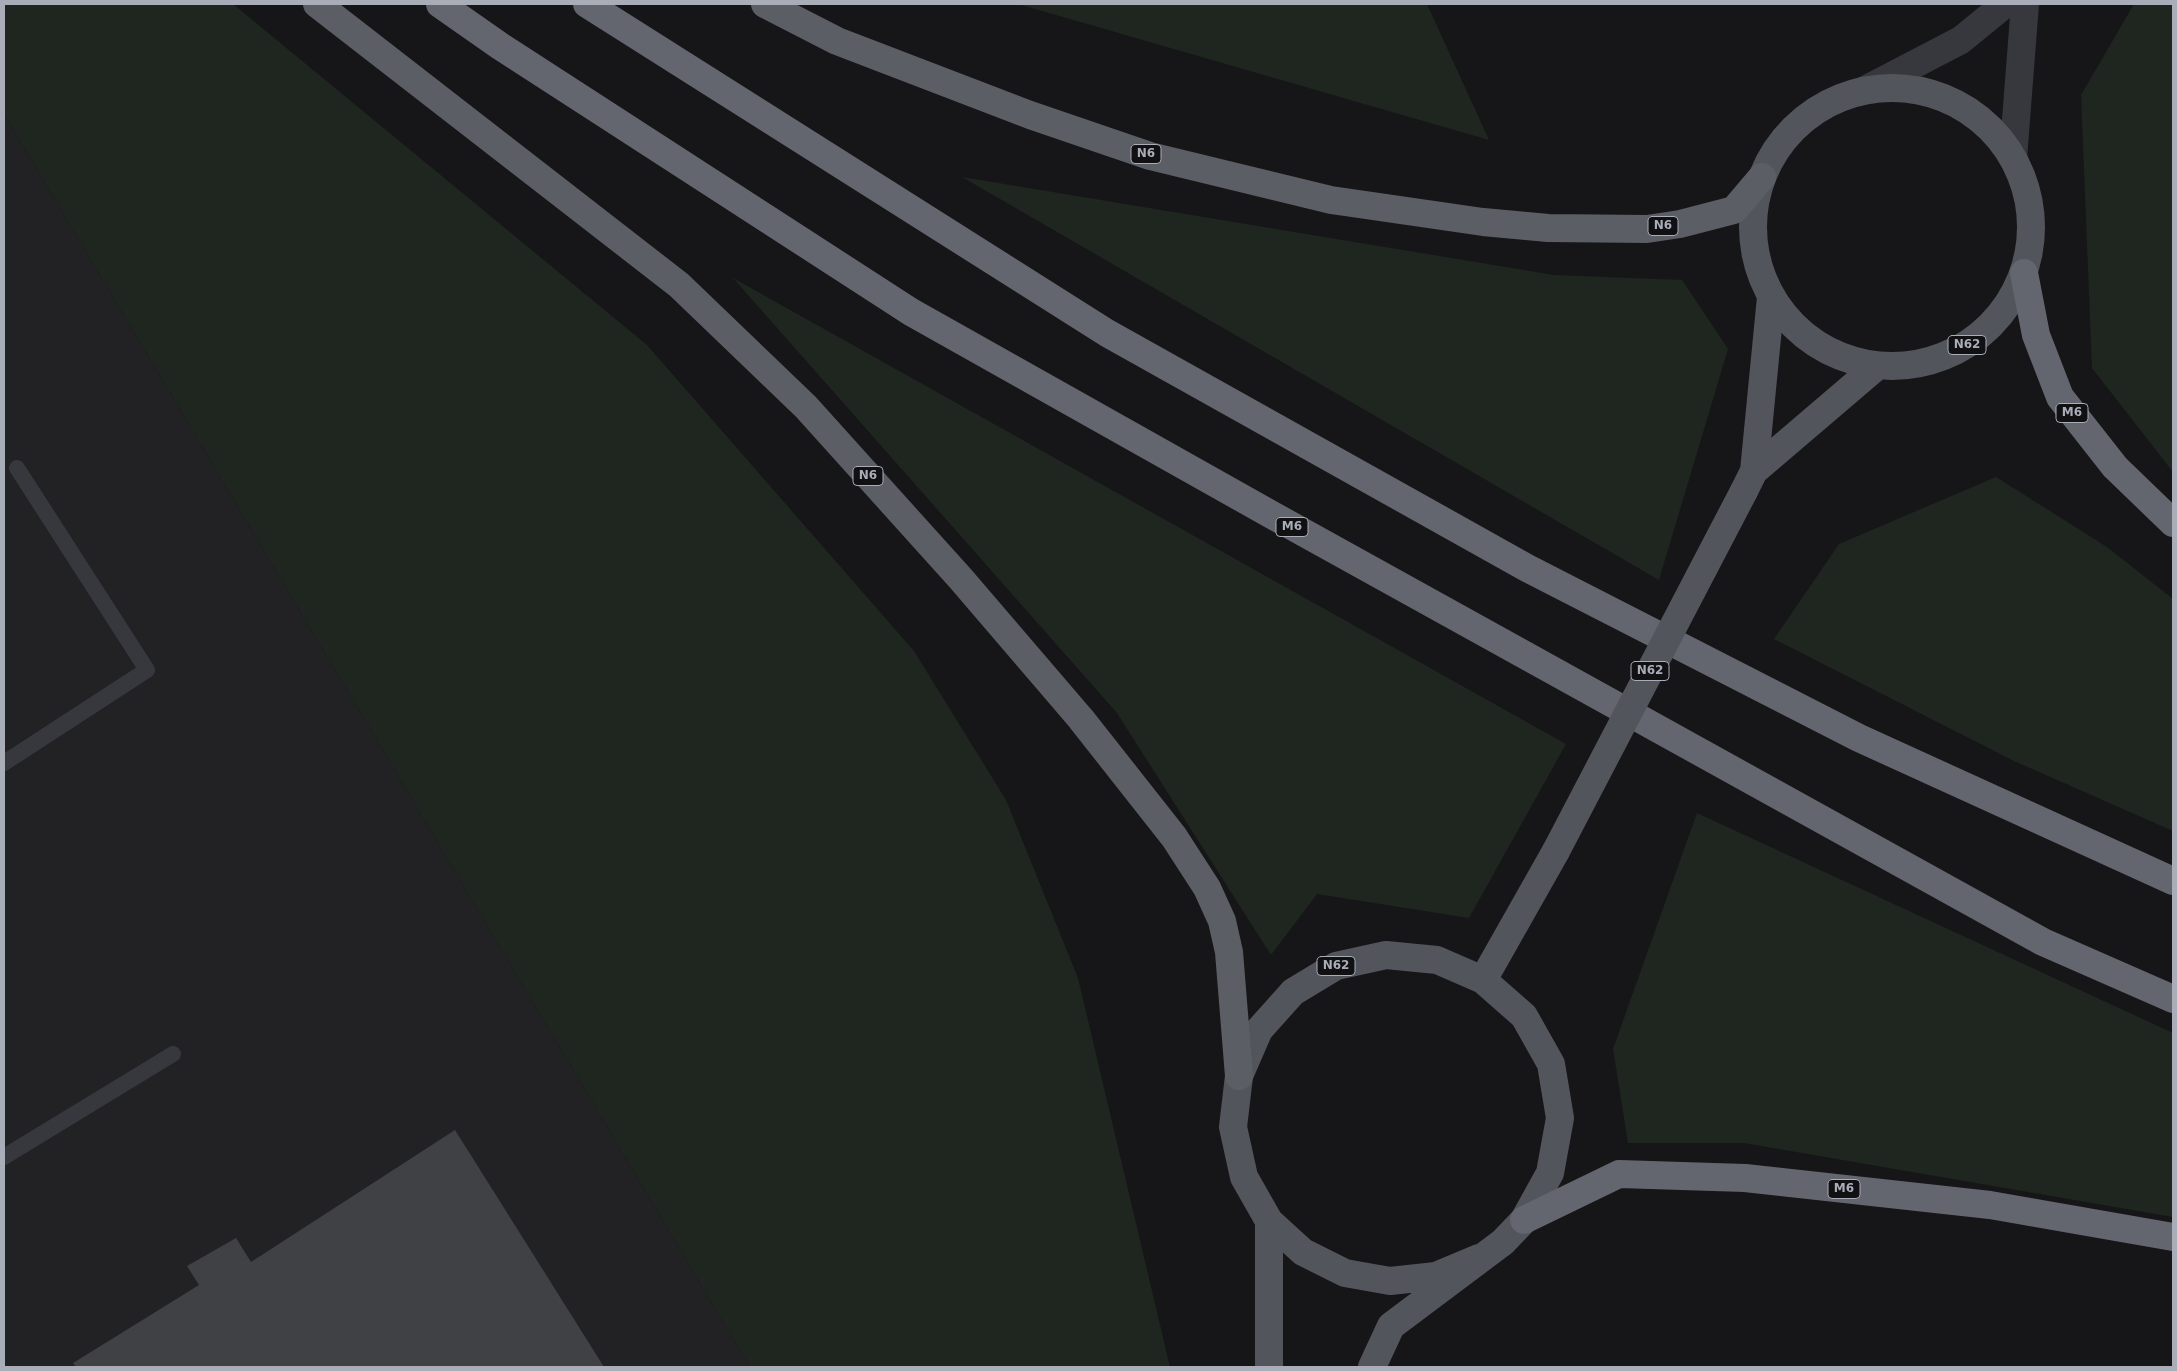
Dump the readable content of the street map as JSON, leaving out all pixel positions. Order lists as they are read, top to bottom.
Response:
{
  "streets": {
    "highway": ["N6", "M6"],
    "main road": ["N62"]
  },
  "crossings": [
    ["N6", "N62"],
    ["N62", "M6"]
  ]
}
